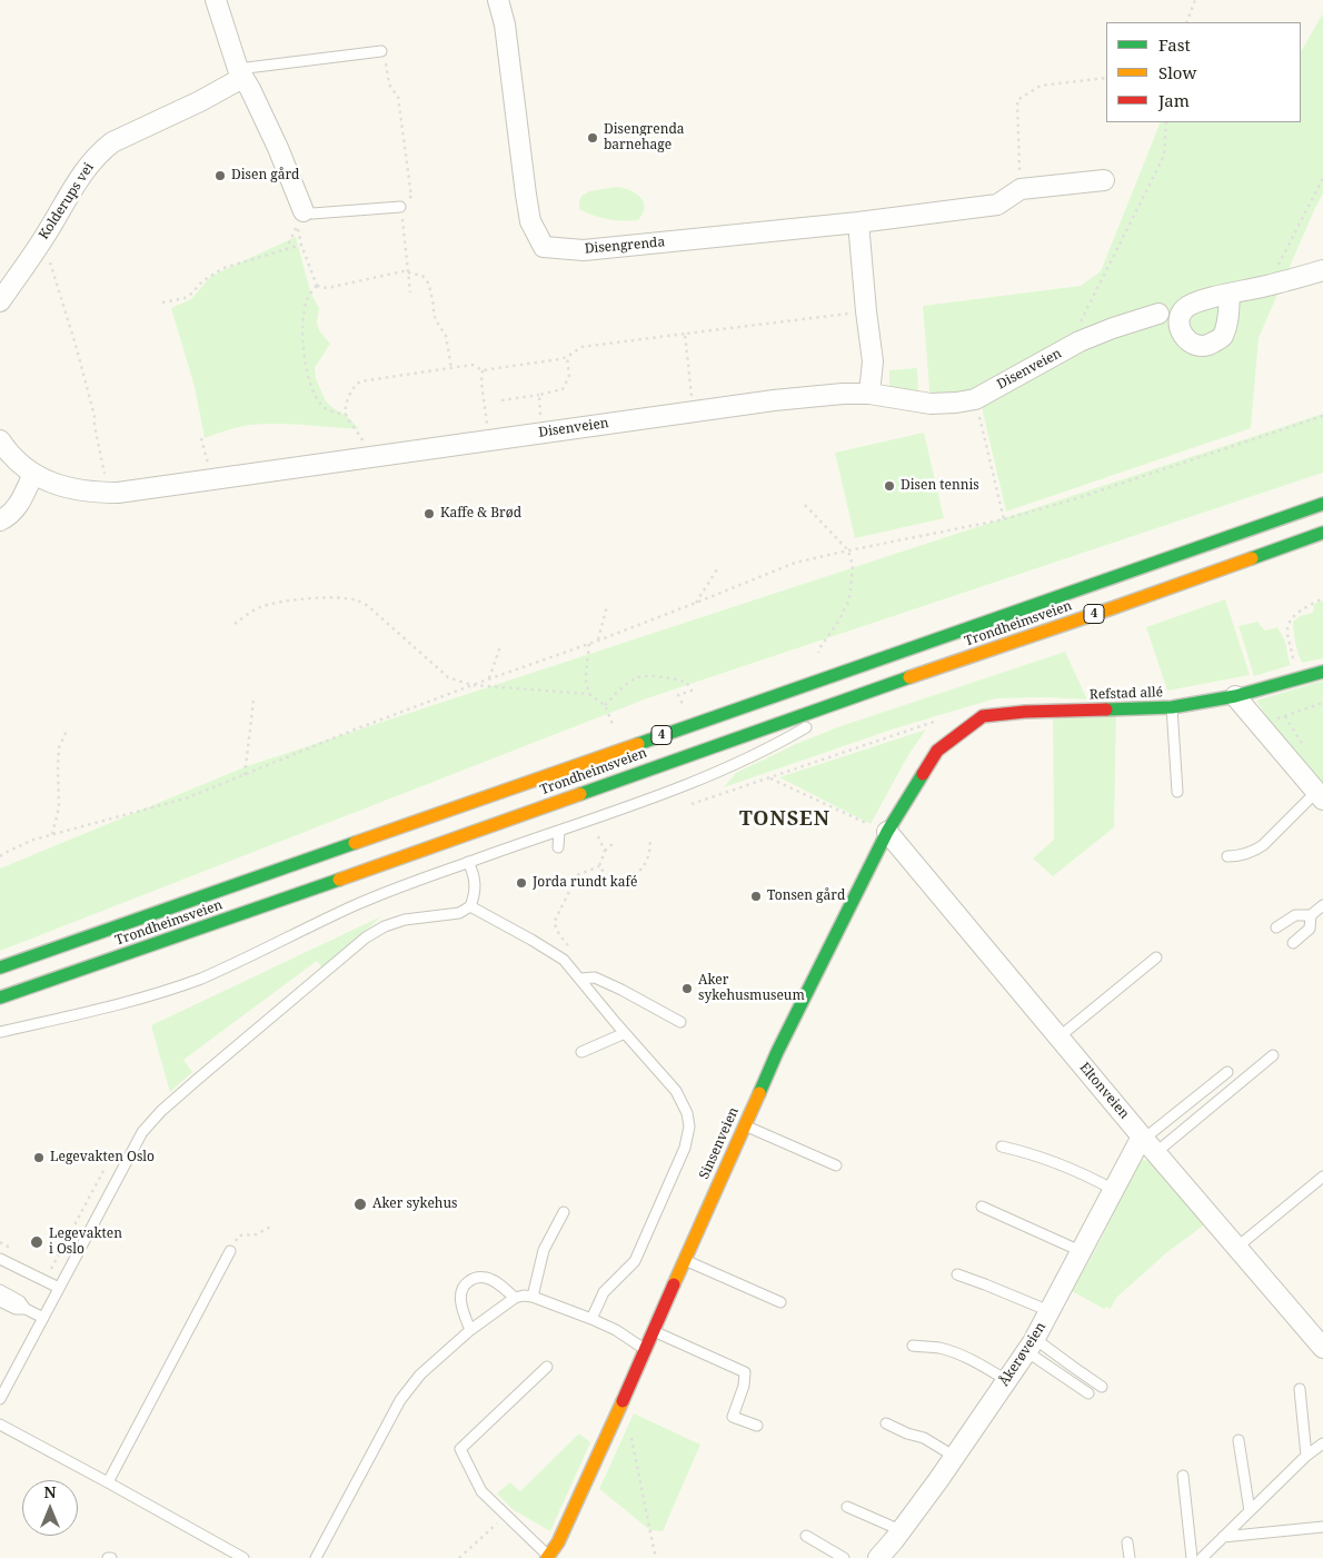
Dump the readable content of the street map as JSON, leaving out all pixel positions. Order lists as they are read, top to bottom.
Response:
{
  "streets": {
    "main road": [
      "4",
      "Trondheimsveien",
      "Refstad allé",
      "Sinsenveien"
    ],
    "street": [
      "Kolderups vei",
      "Disengrenda",
      "Disenveien",
      "Eltonveien",
      "Åkerøveien"
    ]
  },
  "crossings": [
    ["Refstad allé", "Sinsenveien"],
    ["Eltonveien", "Sinsenveien"],
    ["Eltonveien", "Åkerøveien"]
  ],
  "districts": ["TONSEN"],
  "places": [
    "Disengrenda barnehage",
    "Disen gård",
    "Disen tennis",
    "Kaffe & Brød",
    "Jorda rundt kafé",
    "Tonsen gård",
    "Aker sykehusmuseum",
    "Legevakten Oslo",
    "Aker sykehus",
    "Legevakten i Oslo"
  ],
  "legend": ["Fast", "Slow", "Jam"],
  "north": "top"
}
